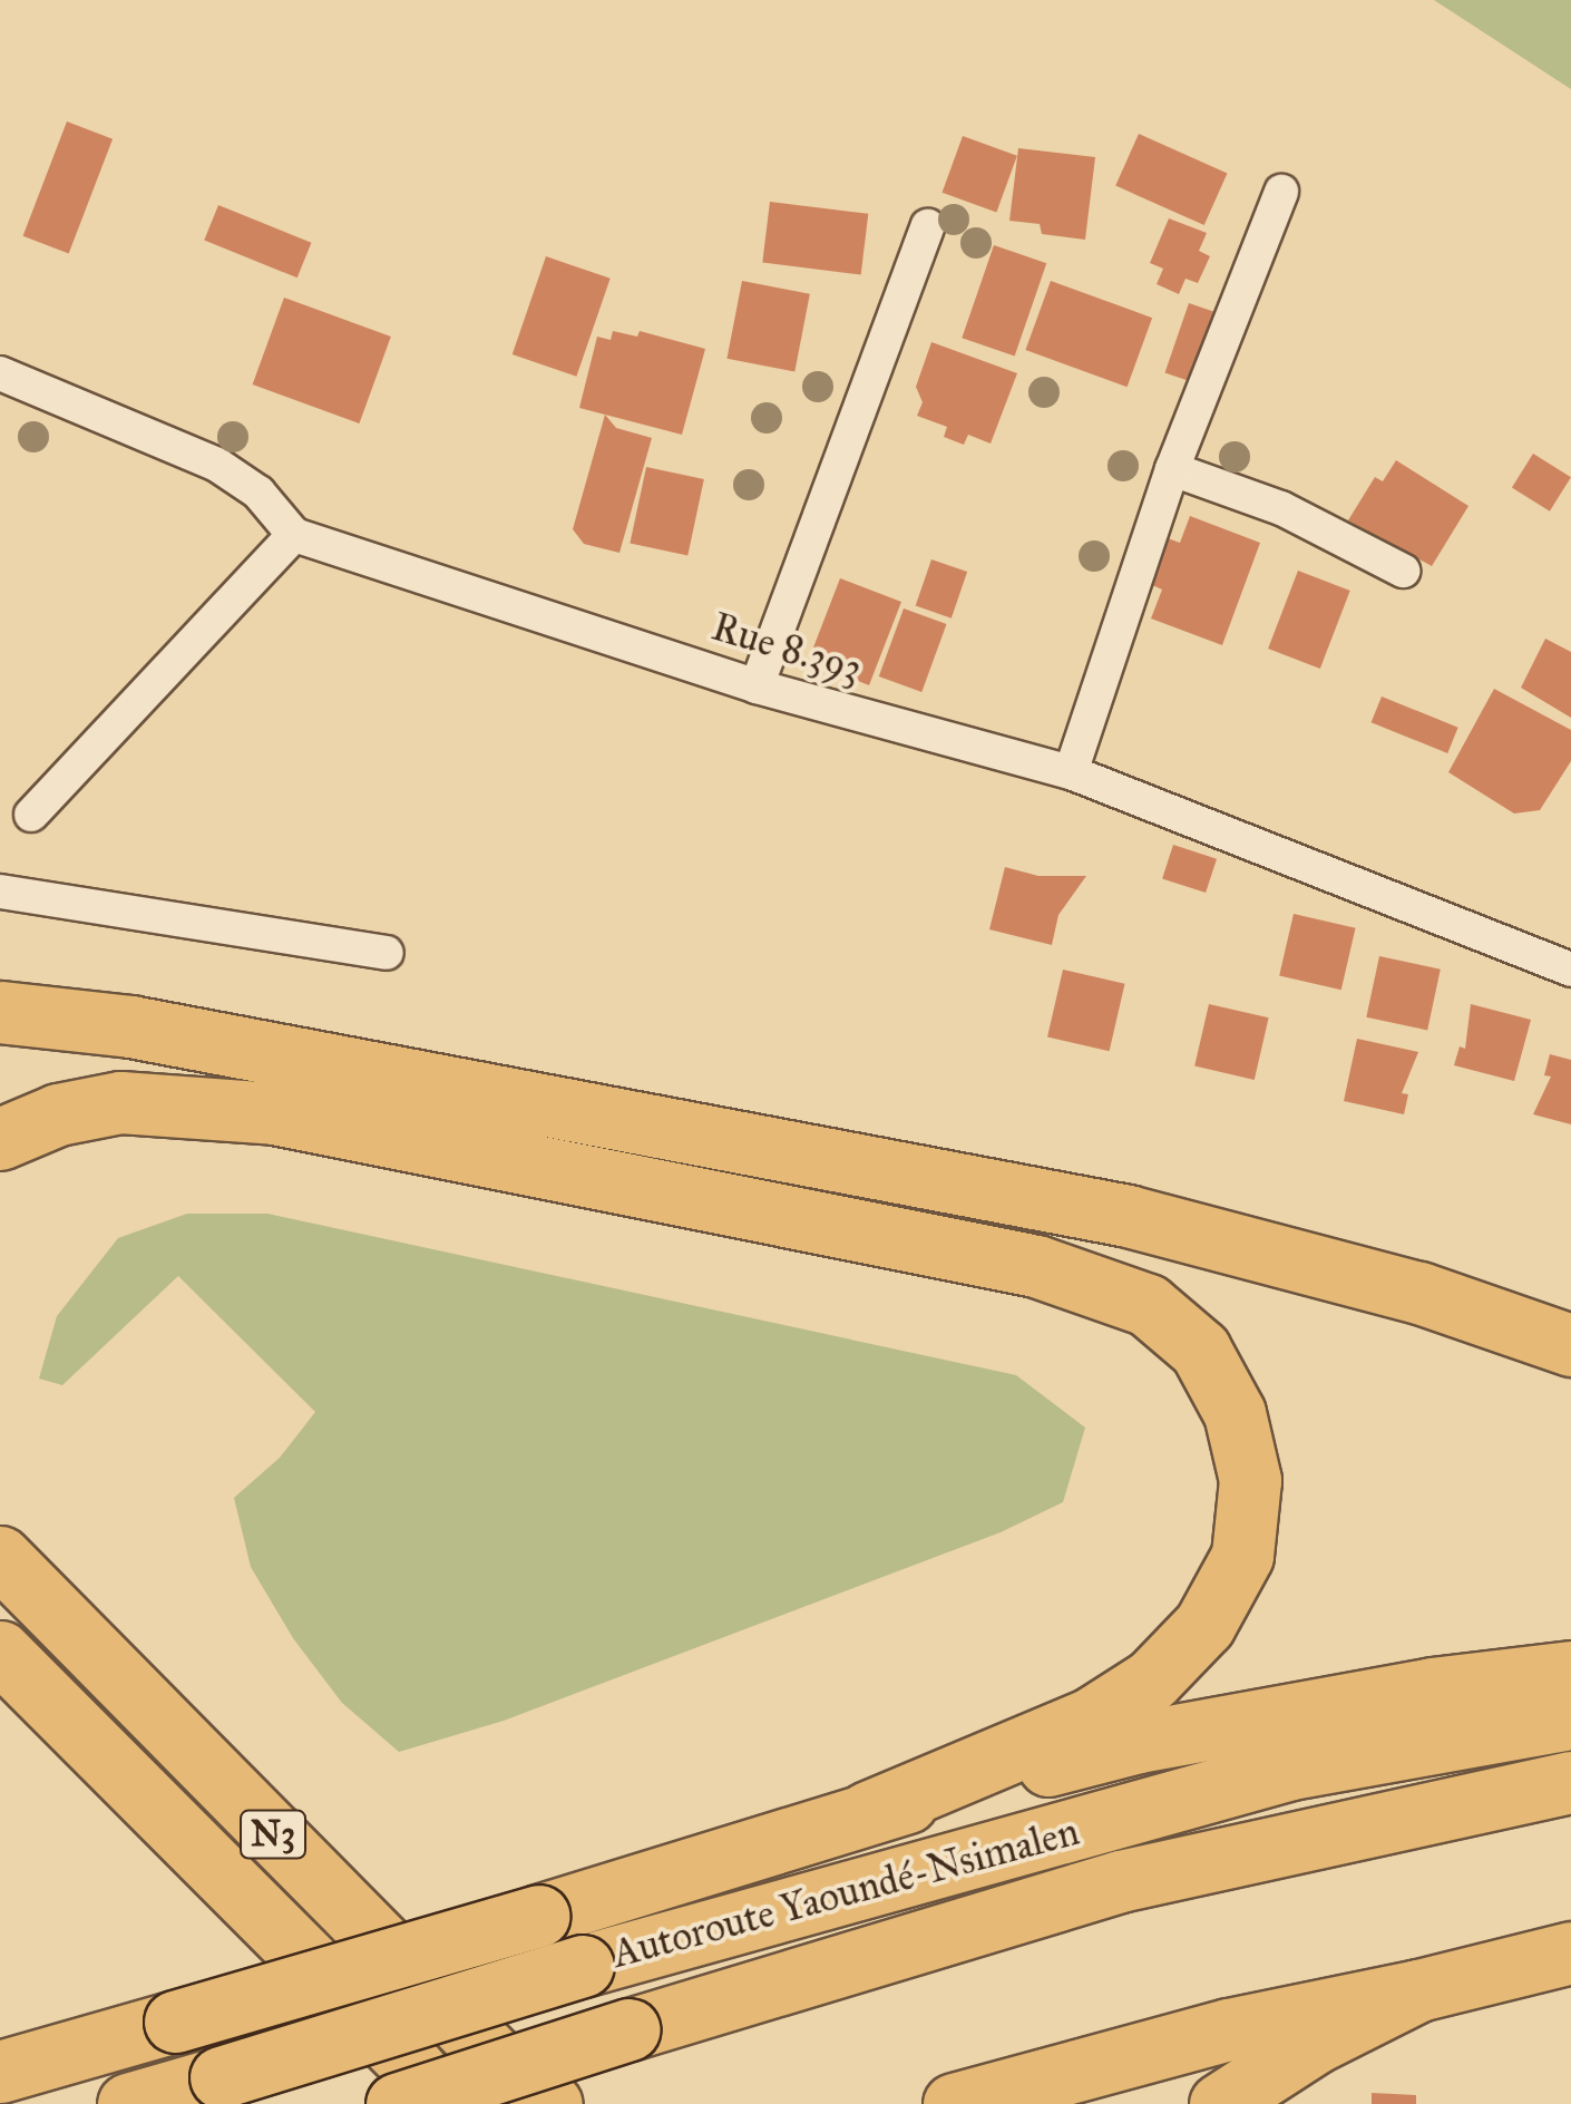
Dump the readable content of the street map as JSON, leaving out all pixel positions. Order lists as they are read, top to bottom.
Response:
{
  "streets": {
    "highway": ["N3", "Autoroute Yaoundé-Nsimalen"],
    "street": ["Rue 8.393"]
  }
}
